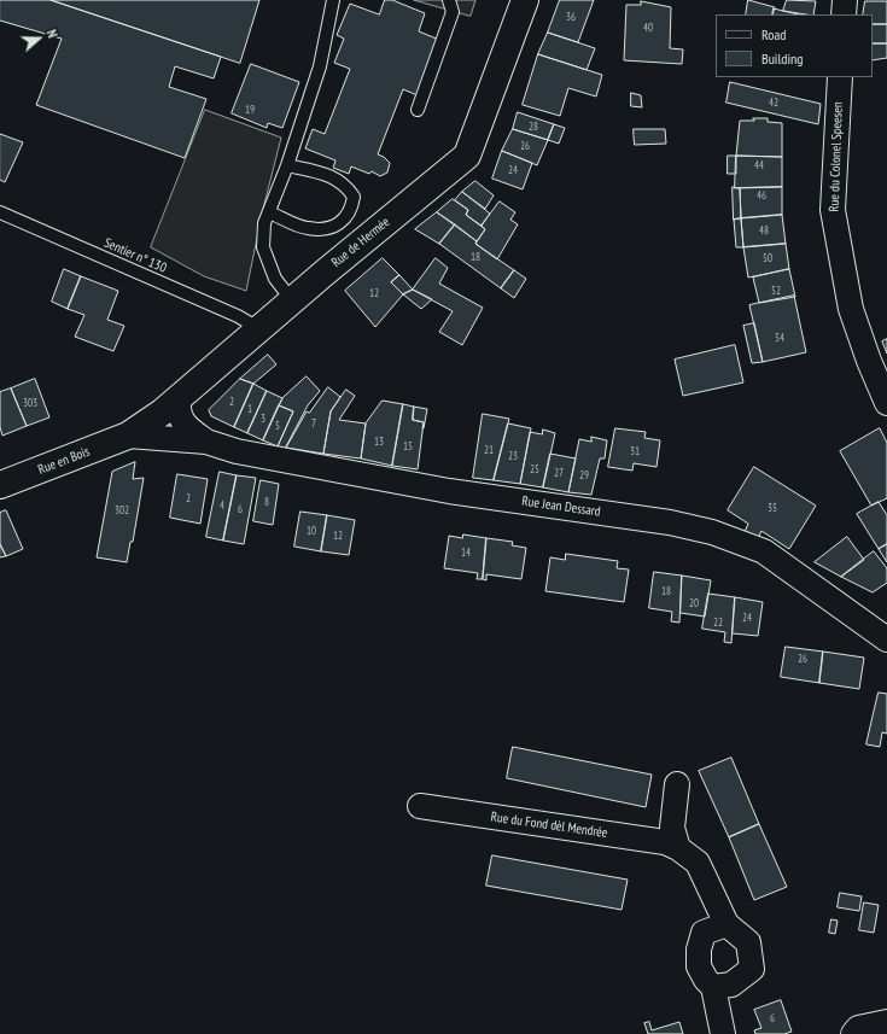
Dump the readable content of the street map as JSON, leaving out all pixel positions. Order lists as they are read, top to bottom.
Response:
{
  "streets": {
    "street": [
      "Rue du Colonel Speesen",
      "Rue de Hermée",
      "Rue en Bois",
      "Rue Jean Dessard",
      "Rue du Fond dèl Mendrée"
    ],
    "lane": ["Sentier n° 130"]
  },
  "crossings": [
    ["Rue de Hermée", "Sentier n° 130"],
    ["Rue de Hermée", "Rue en Bois"],
    ["Rue de Hermée", "Rue Jean Dessard"],
    ["Rue en Bois", "Rue Jean Dessard"]
  ],
  "house_numbers": [
    "36",
    "40",
    "42",
    "19",
    "28",
    "26",
    "44",
    "24",
    "46",
    "48",
    "18",
    "50",
    "52",
    "12",
    "54",
    "2",
    "303",
    "1",
    "3",
    "7",
    "5",
    "13",
    "15",
    "21",
    "31",
    "23",
    "25",
    "27",
    "29",
    "2",
    "8",
    "4",
    "35",
    "6",
    "302",
    "10",
    "12",
    "14",
    "18",
    "20",
    "24",
    "22",
    "26",
    "6"
  ],
  "legend": ["Road", "Building"],
  "north": "right"
}
